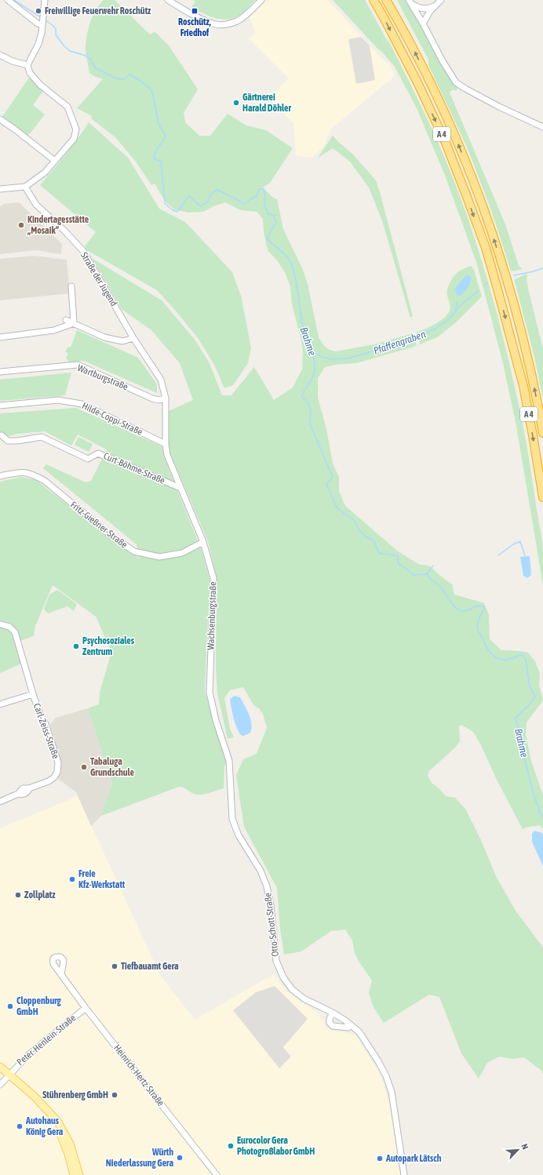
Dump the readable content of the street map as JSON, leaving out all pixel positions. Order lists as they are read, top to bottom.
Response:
{
  "streets": {
    "highway": ["A 4"],
    "street": [
      "Straße der Jugend",
      "Wartburgstraße",
      "Hilde-Coppi-Straße",
      "Curt-Böhme-Straße",
      "Fritz-Gießner-Straße",
      "Wachsenburgstraße",
      "Carl-Zeiss-Straße",
      "Otto-Schott-Straße",
      "Peter-Henlein-Straße",
      "Heinrich-Hertz-Straße"
    ]
  },
  "crossings": [
    ["Straße der Jugend", "Wartburgstraße"],
    ["Straße der Jugend", "Wachsenburgstraße"],
    ["Hilde-Coppi-Straße", "Wachsenburgstraße"],
    ["Curt-Böhme-Straße", "Wachsenburgstraße"],
    ["Fritz-Gießner-Straße", "Wachsenburgstraße"],
    ["Wachsenburgstraße", "Otto-Schott-Straße"],
    ["Peter-Henlein-Straße", "Heinrich-Hertz-Straße"]
  ],
  "water": ["Brahme", "Pfaffengraben"],
  "places": {
    "other": [
      "Freiwillige Feuerwehr Roschütz",
      "Gärtnerei Harald Döhler",
      "Kindertagesstätte „Mosaik“",
      "Psychosoziales Zentrum",
      "Tabaluga Grundschule",
      "Freie Kfz-Werkstatt",
      "Zollplatz",
      "Tiefbauamt Gera",
      "Cloppenburg GmbH",
      "Stührenberg GmbH",
      "Autohaus König Gera",
      "Eurocolor Gera Photogroßlabor GmbH",
      "Würth Niederlassung Gera",
      "Autopark Lätsch"
    ],
    "transit": ["Roschütz, Friedhof"]
  },
  "north": "top right"
}
